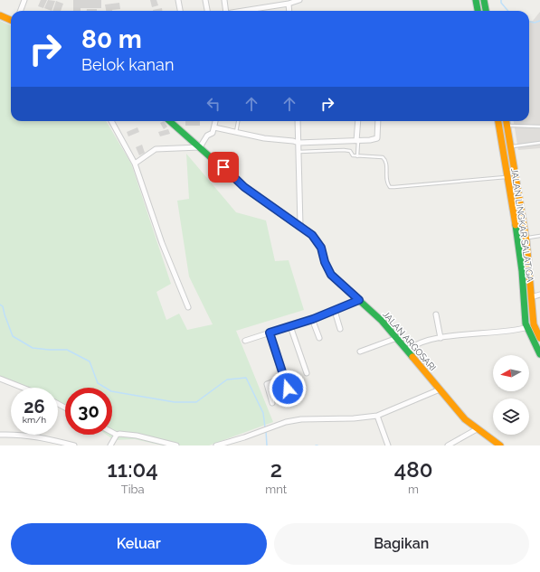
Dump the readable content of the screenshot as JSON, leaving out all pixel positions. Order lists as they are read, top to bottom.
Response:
{
  "streets": {
    "main road": ["JALAN LINGKAR SALATIGA", "JALAN ARGOSARI"]
  },
  "north": "left",
  "page": {
    "turn": ["80 m", "Belok kanan"],
    "speed": "26 km/h",
    "limit": "30",
    "eta": [
      "11:04",
      "Tiba",
      "2",
      "mnt",
      "480",
      "m"
    ],
    "buttons": ["Keluar", "Bagikan"]
  }
}
